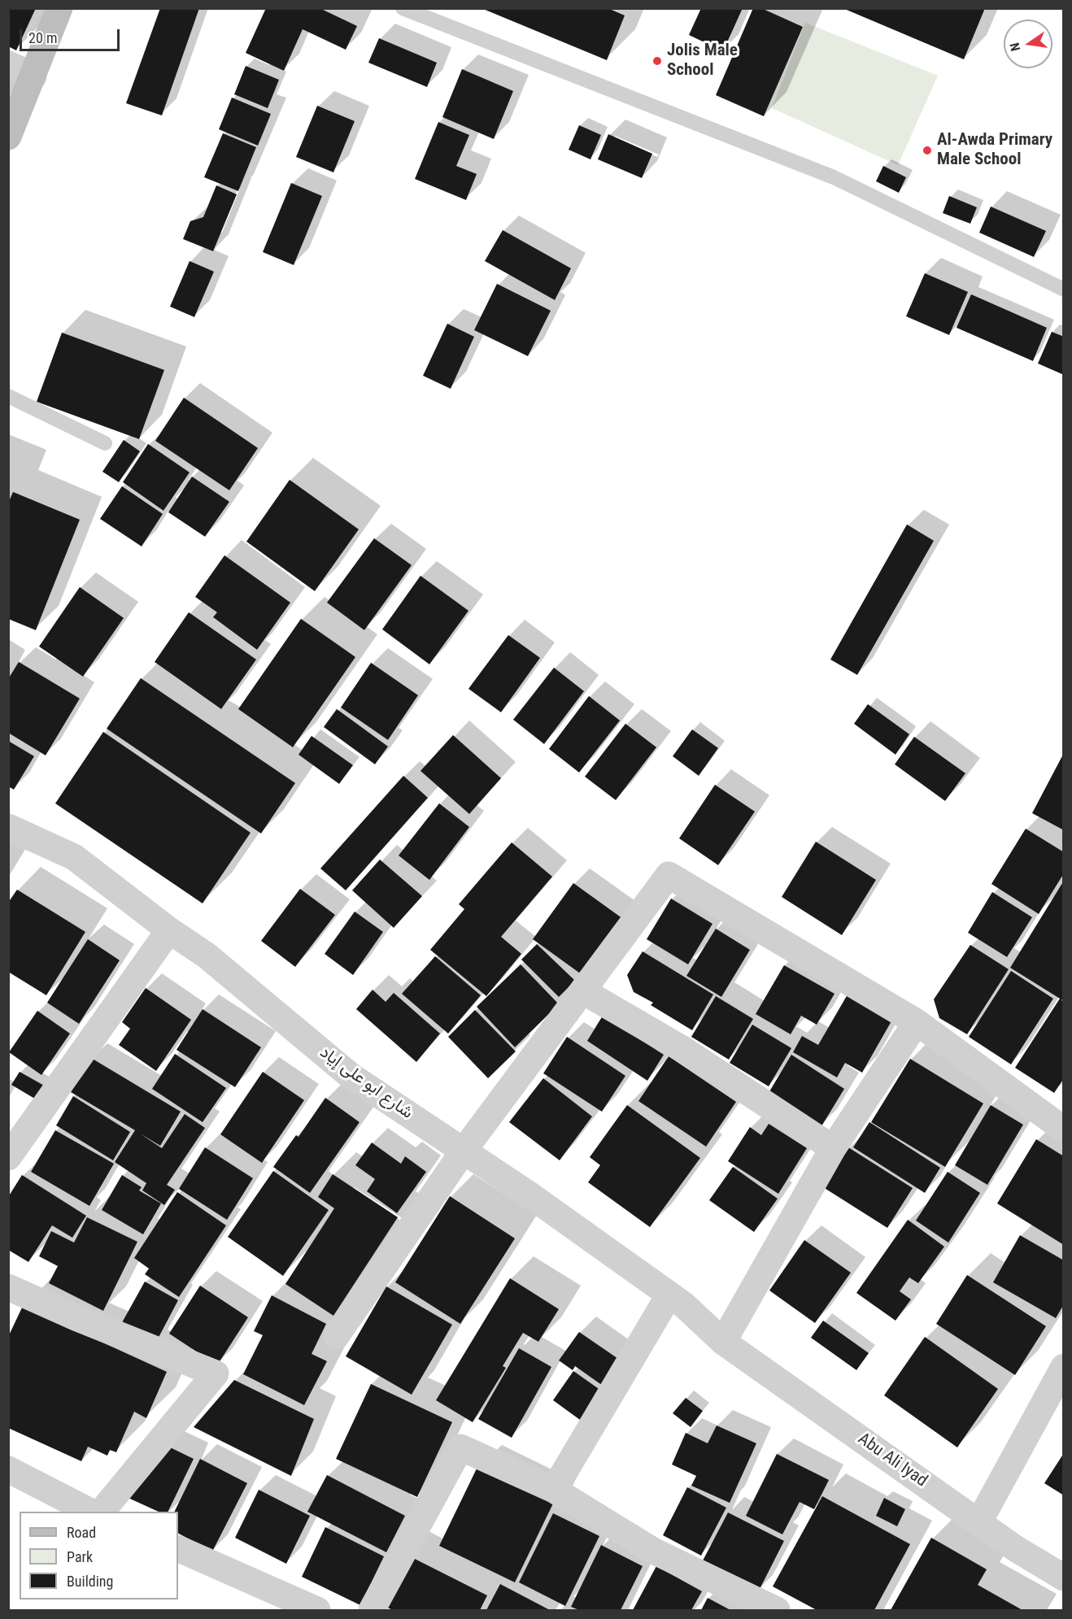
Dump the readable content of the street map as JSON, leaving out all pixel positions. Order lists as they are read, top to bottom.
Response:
{
  "streets": {
    "street": ["شارع ابو على إياد", "Abu Ali Iyad"]
  },
  "crossings": [
    ["شارع ابو على إياد", "Abu Ali Iyad"]
  ],
  "places": ["Jolis Male School", "Al-Awda Primary Male School"],
  "legend": ["Road", "Park", "Building"],
  "scale_bar": "20 m",
  "north": "left"
}
